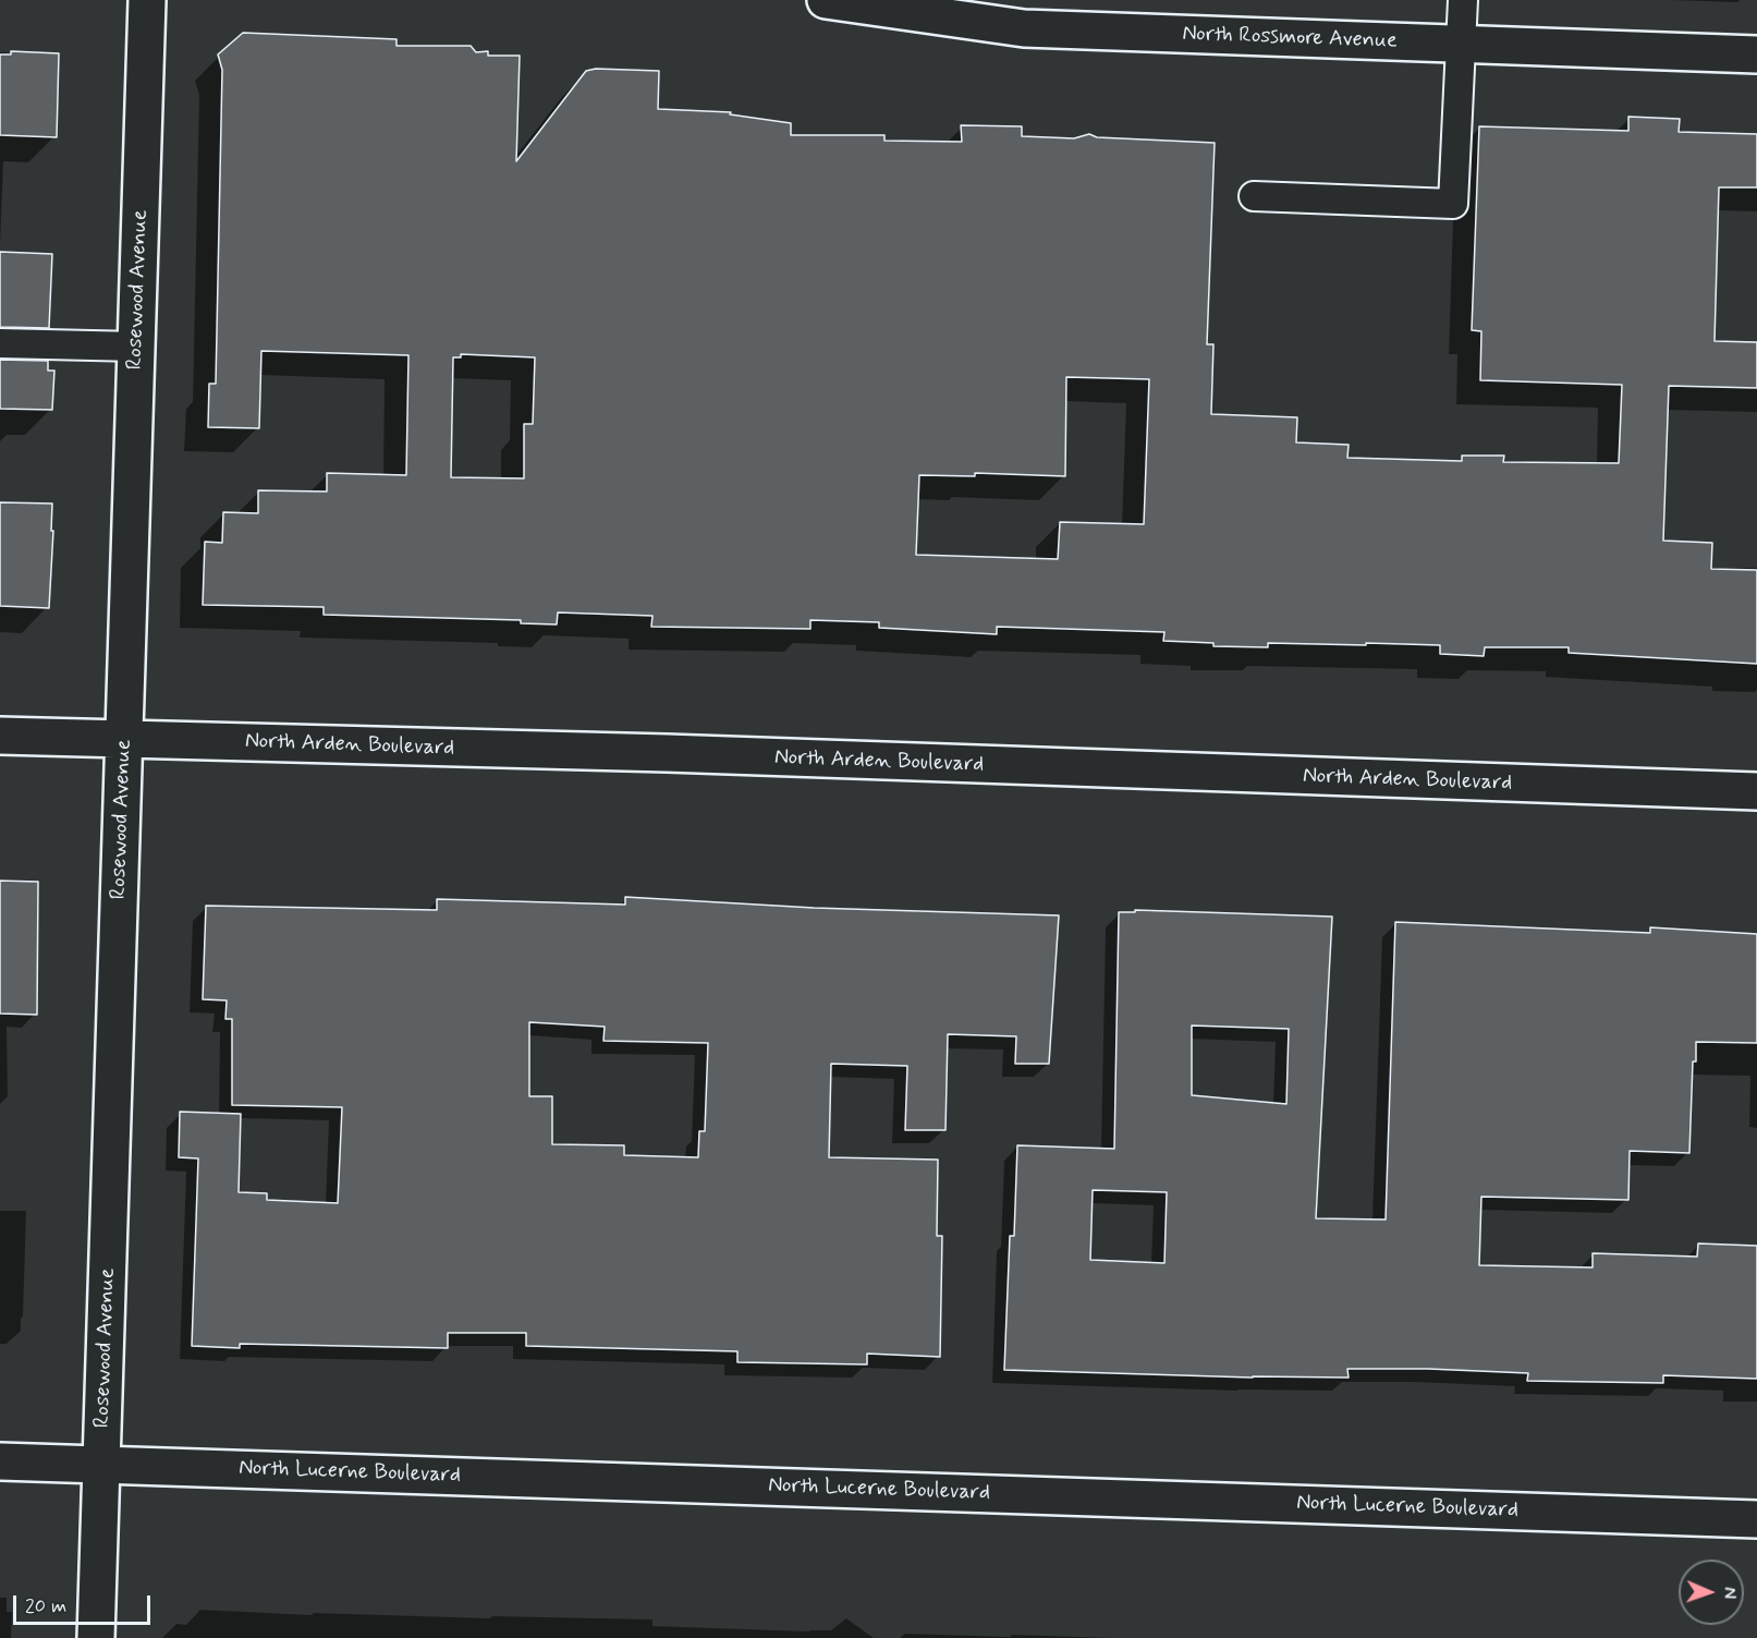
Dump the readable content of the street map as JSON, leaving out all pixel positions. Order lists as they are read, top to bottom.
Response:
{
  "streets": {
    "street": [
      "North Rossmore Avenue",
      "Rosewood Avenue",
      "North Arden Boulevard",
      "North Lucerne Boulevard"
    ]
  },
  "crossings": [
    ["Rosewood Avenue", "North Arden Boulevard"],
    ["Rosewood Avenue", "North Lucerne Boulevard"]
  ],
  "scale_bar": "20 m",
  "north": "right"
}
